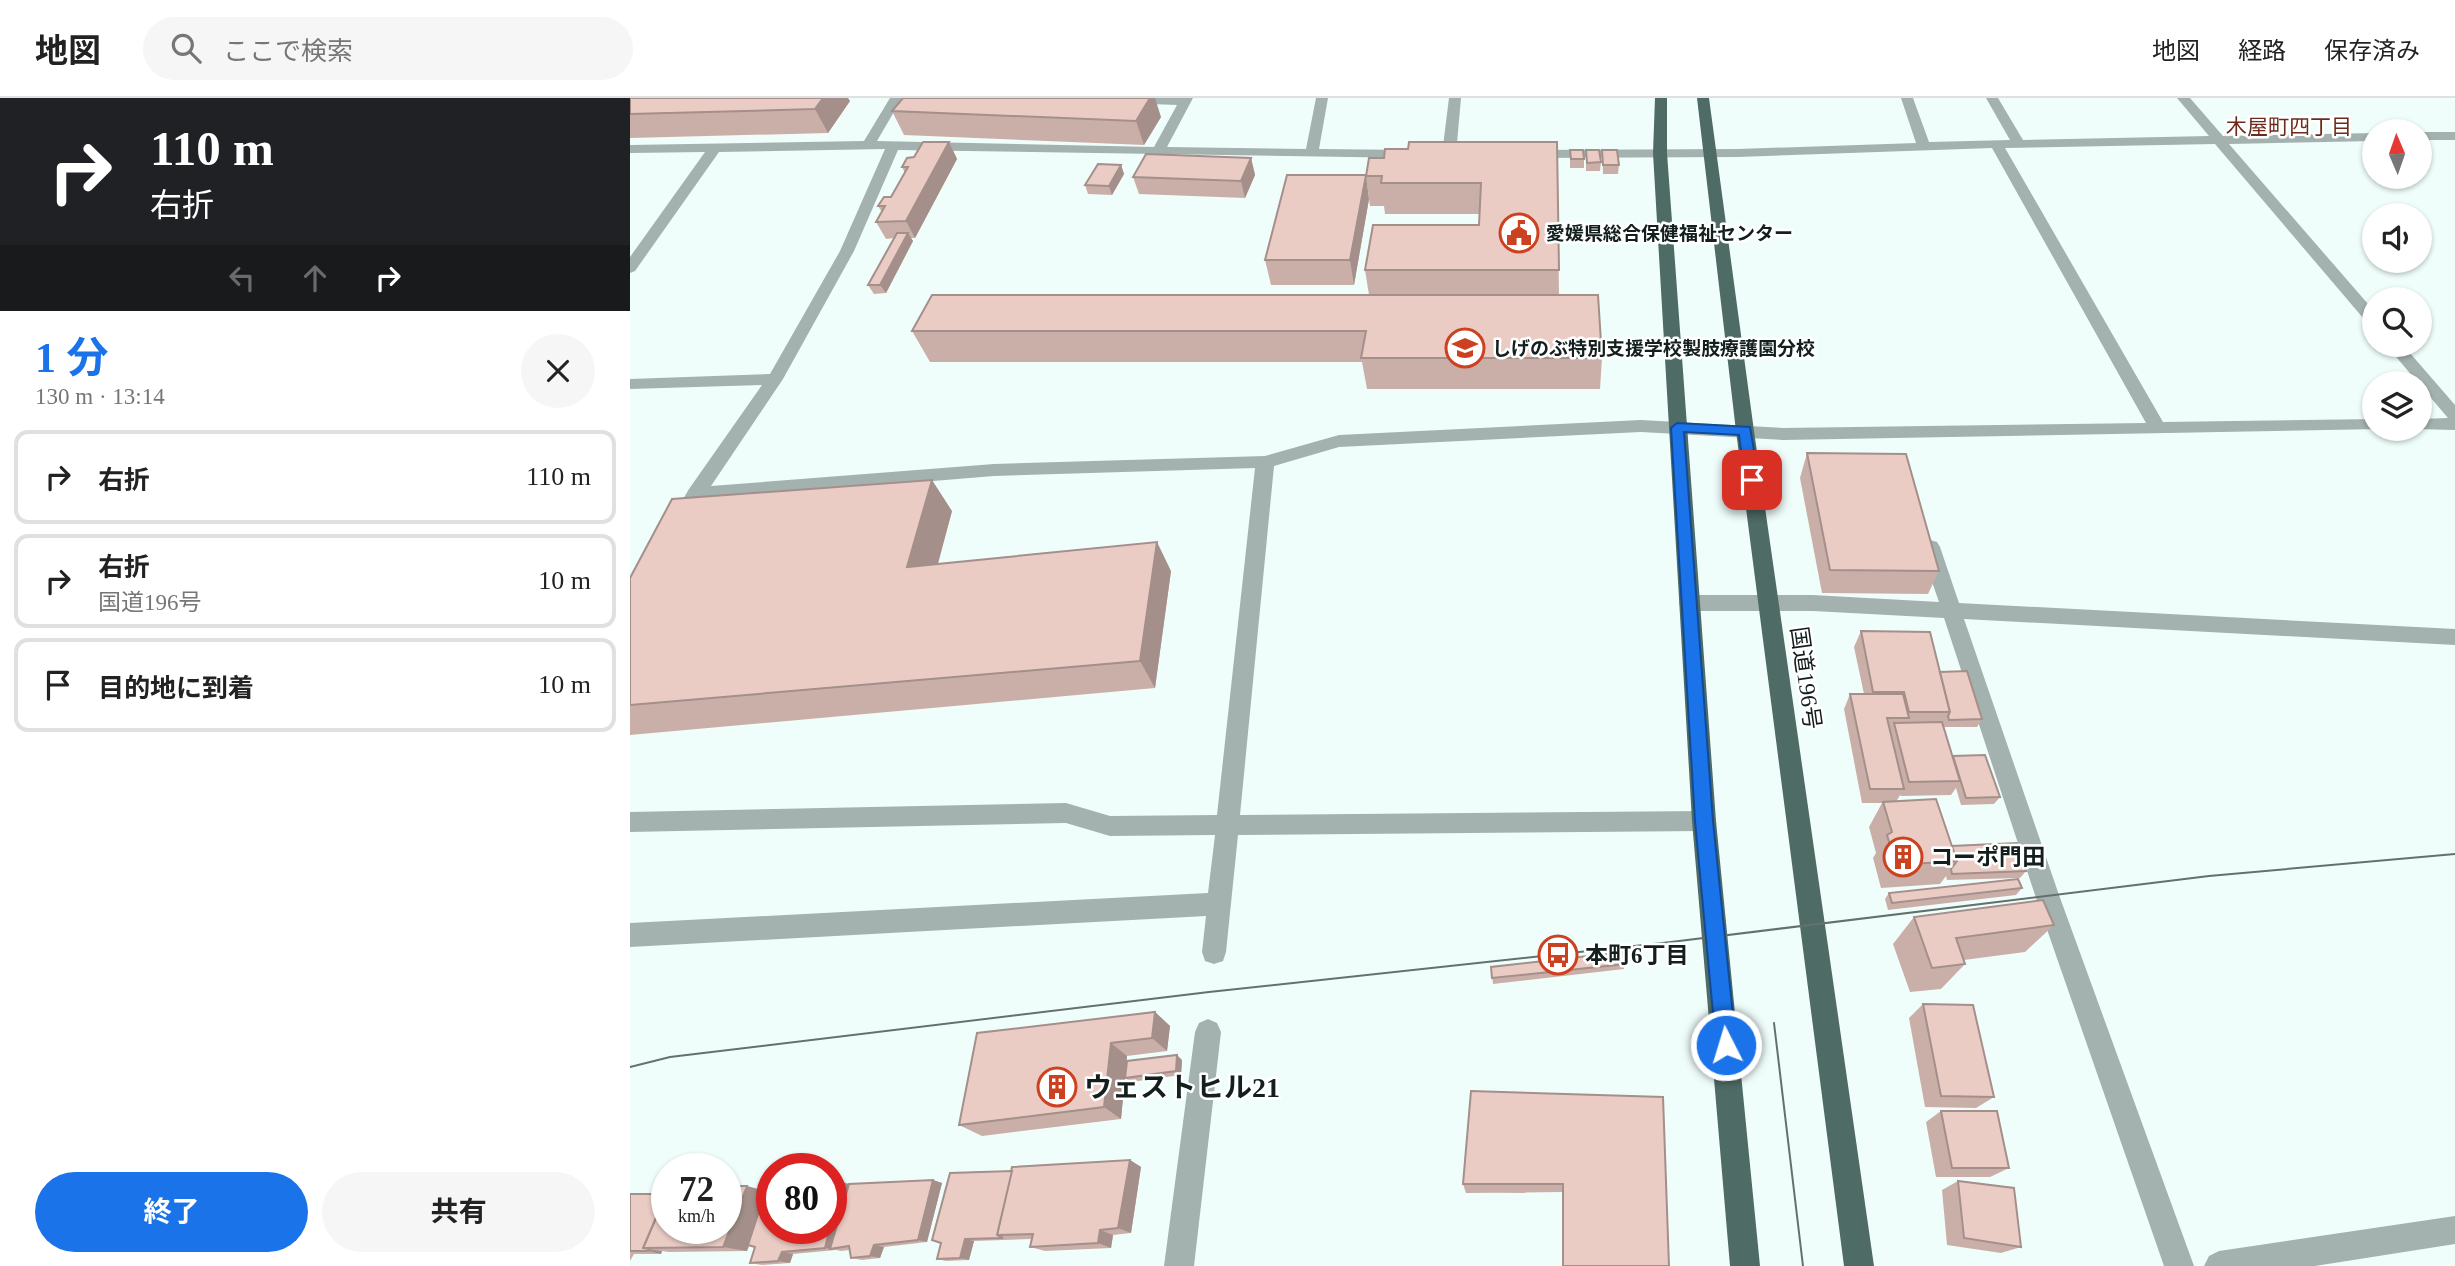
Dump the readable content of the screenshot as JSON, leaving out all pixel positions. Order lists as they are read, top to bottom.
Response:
{
  "streets": {
    "highway": ["国道196号"]
  },
  "districts": ["木屋町四丁目"],
  "places": {
    "public building": ["愛媛県総合保健福祉センター"],
    "school or university": ["しげのぶ特別支援学校製肢療護園分校"],
    "building": ["コーポ門田", "ウェストヒル21"],
    "bus stop": ["本町6丁目"]
  },
  "north": "top",
  "page": {
    "header": "地図",
    "search": "ここで検索",
    "nav": ["地図", "経路", "保存済み"],
    "turn": ["110 m", "右折"],
    "heading": ["1 分", "130 m · 13:14"],
    "list": [
      {
        "name": "右折",
        "value": "110 m"
      },
      {
        "name": "右折",
        "note": "国道196号",
        "value": "10 m"
      },
      {
        "name": "目的地に到着",
        "value": "10 m"
      }
    ],
    "speed": "72 km/h",
    "limit": "80",
    "buttons": ["終了", "共有"]
  }
}
